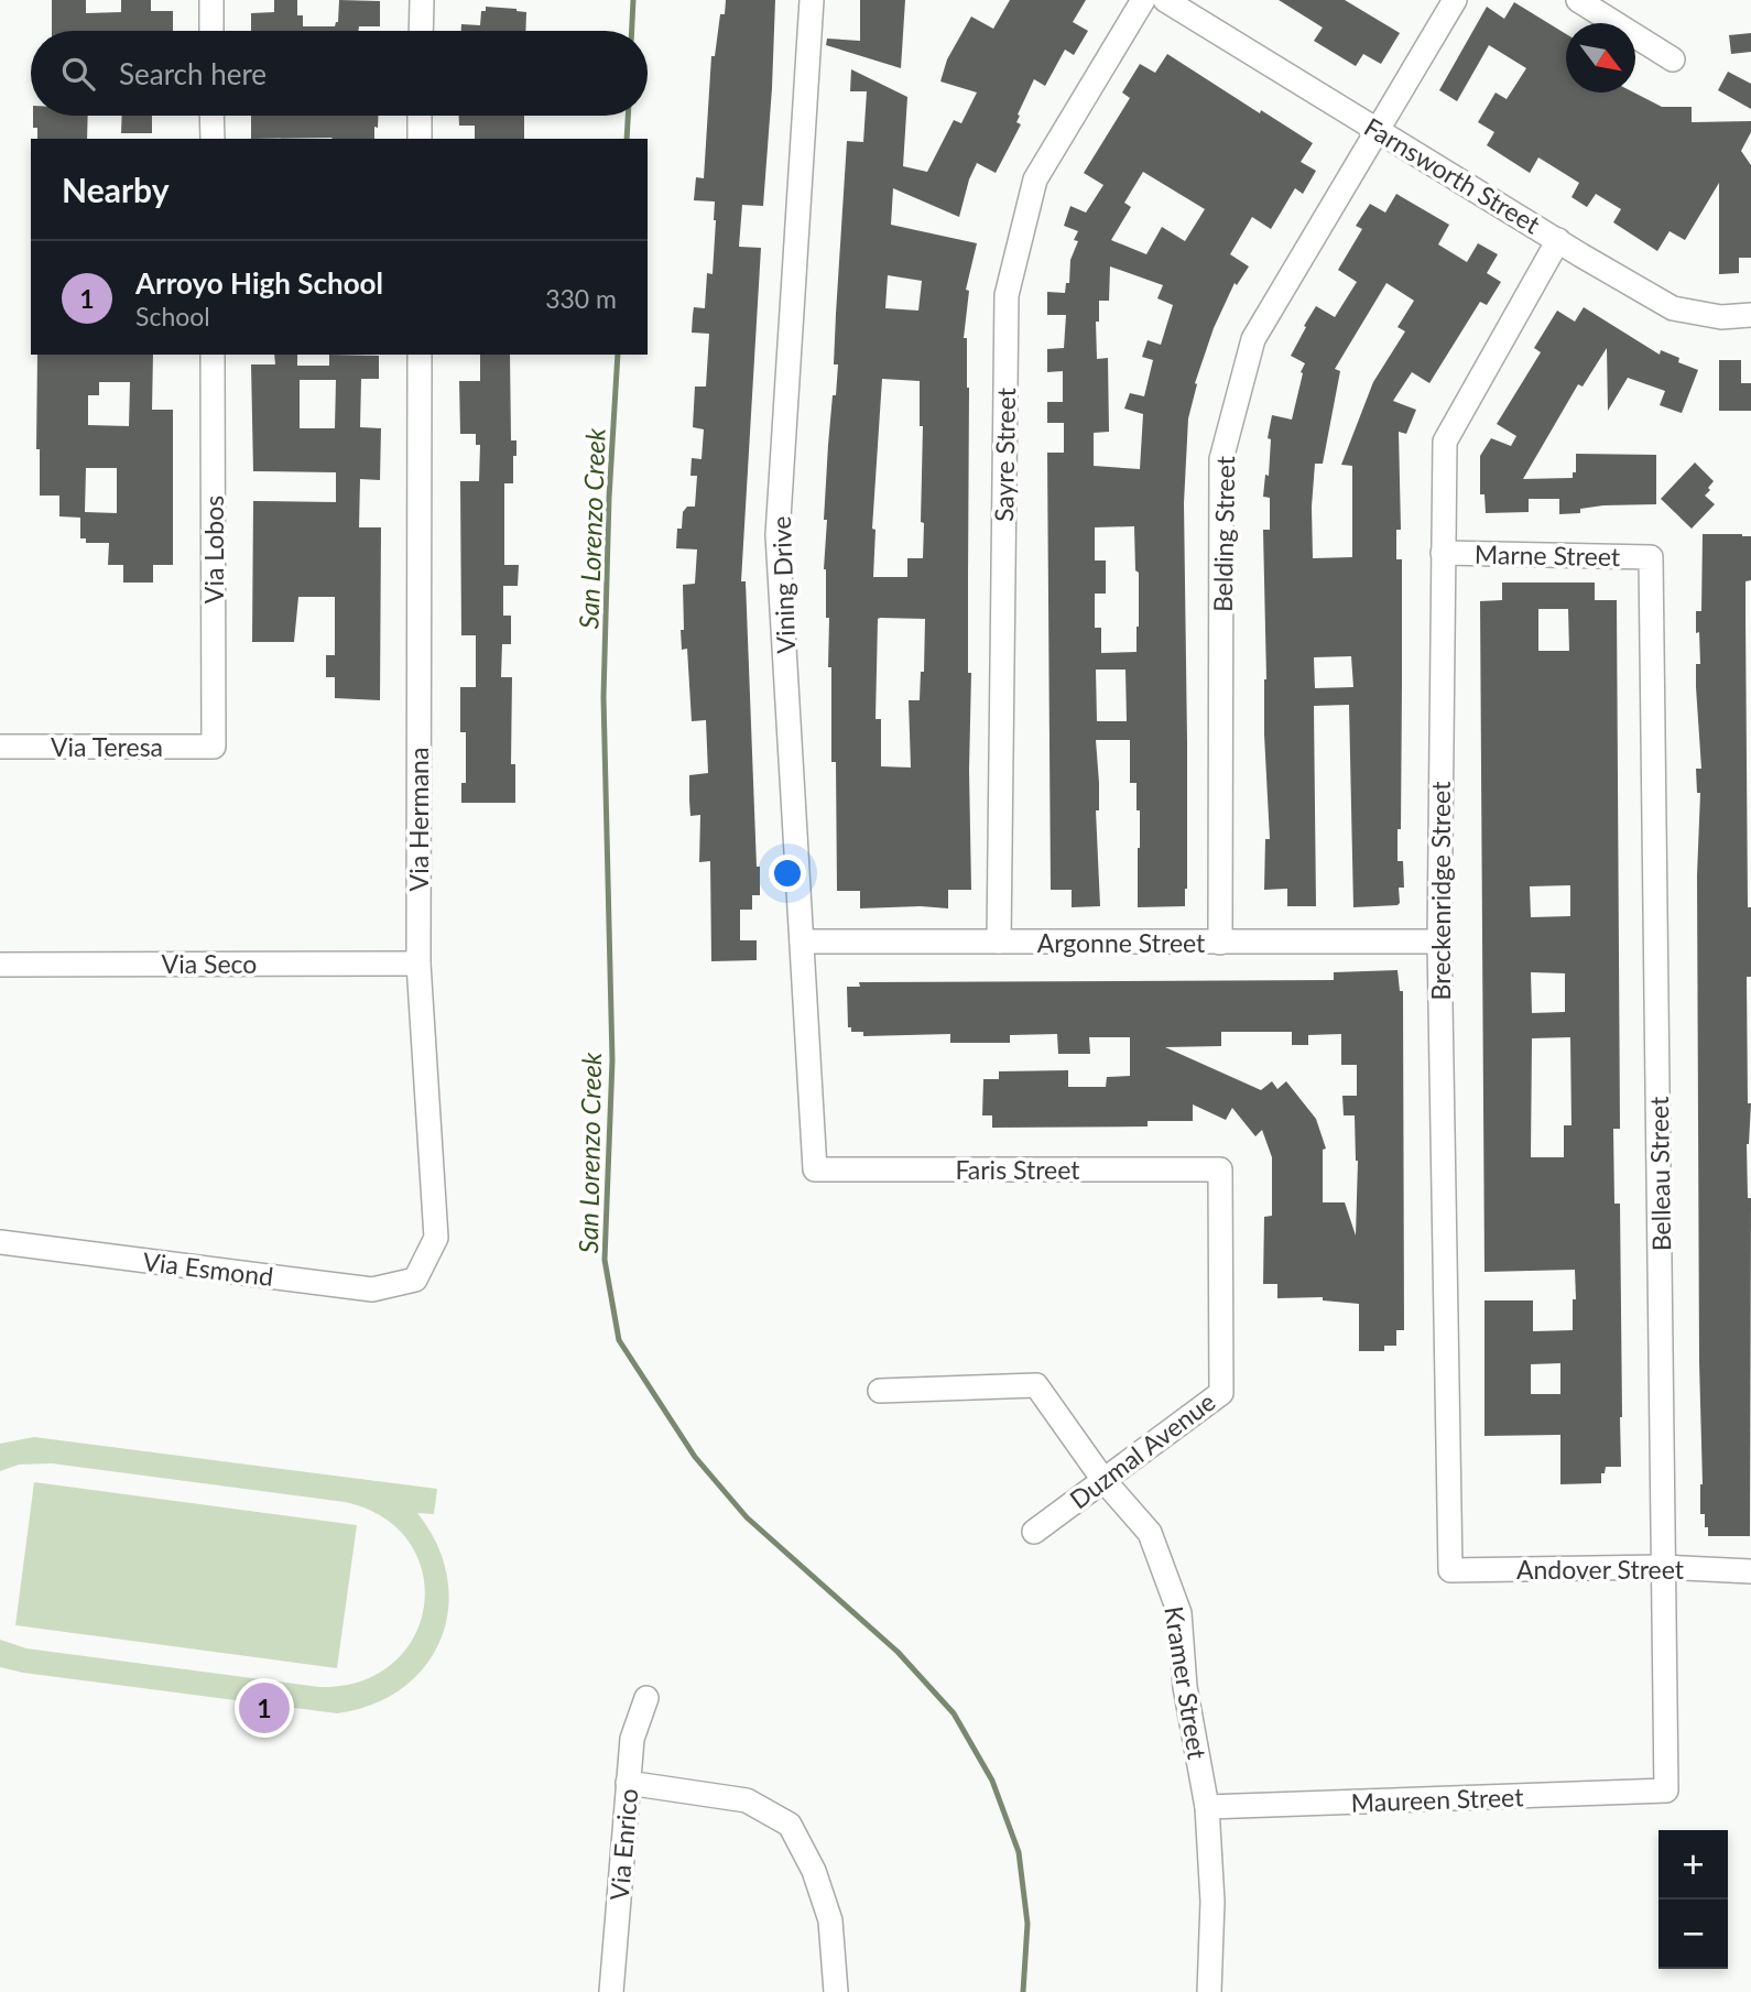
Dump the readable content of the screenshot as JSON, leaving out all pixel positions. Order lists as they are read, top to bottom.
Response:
{
  "streets": {
    "street": [
      "Farnsworth Street",
      "Sayre Street",
      "Belding Street",
      "Via Lobos",
      "Marne Street",
      "Vining Drive",
      "Via Teresa",
      "Via Hermana",
      "Breckenridge Street",
      "Argonne Street",
      "Via Seco",
      "Faris Street",
      "Belleau Street",
      "Via Esmond",
      "Duzmal Avenue",
      "Andover Street",
      "Kramer Street",
      "Maureen Street",
      "Via Enrico"
    ]
  },
  "crossings": [
    ["Farnsworth Street", "Belding Street"],
    ["Farnsworth Street", "Breckenridge Street"],
    ["Sayre Street", "Argonne Street"],
    ["Belding Street", "Argonne Street"],
    ["Via Lobos", "Via Teresa"],
    ["Marne Street", "Breckenridge Street"],
    ["Marne Street", "Belleau Street"],
    ["Vining Drive", "Argonne Street"],
    ["Vining Drive", "Faris Street"],
    ["Via Hermana", "Via Seco"],
    ["Via Hermana", "Via Esmond"],
    ["Breckenridge Street", "Argonne Street"],
    ["Breckenridge Street", "Andover Street"],
    ["Faris Street", "Duzmal Avenue"],
    ["Belleau Street", "Andover Street"],
    ["Belleau Street", "Maureen Street"],
    ["Duzmal Avenue", "Kramer Street"],
    ["Kramer Street", "Maureen Street"]
  ],
  "water": ["San Lorenzo Creek"],
  "north": "bottom right",
  "page": {
    "search": "Search here",
    "heading": "Nearby",
    "list": [
      {
        "mark": "1",
        "name": "Arroyo High School",
        "note": "School",
        "value": "330 m"
      }
    ],
    "pins": "1",
    "map_buttons": ["+", "−"]
  }
}
